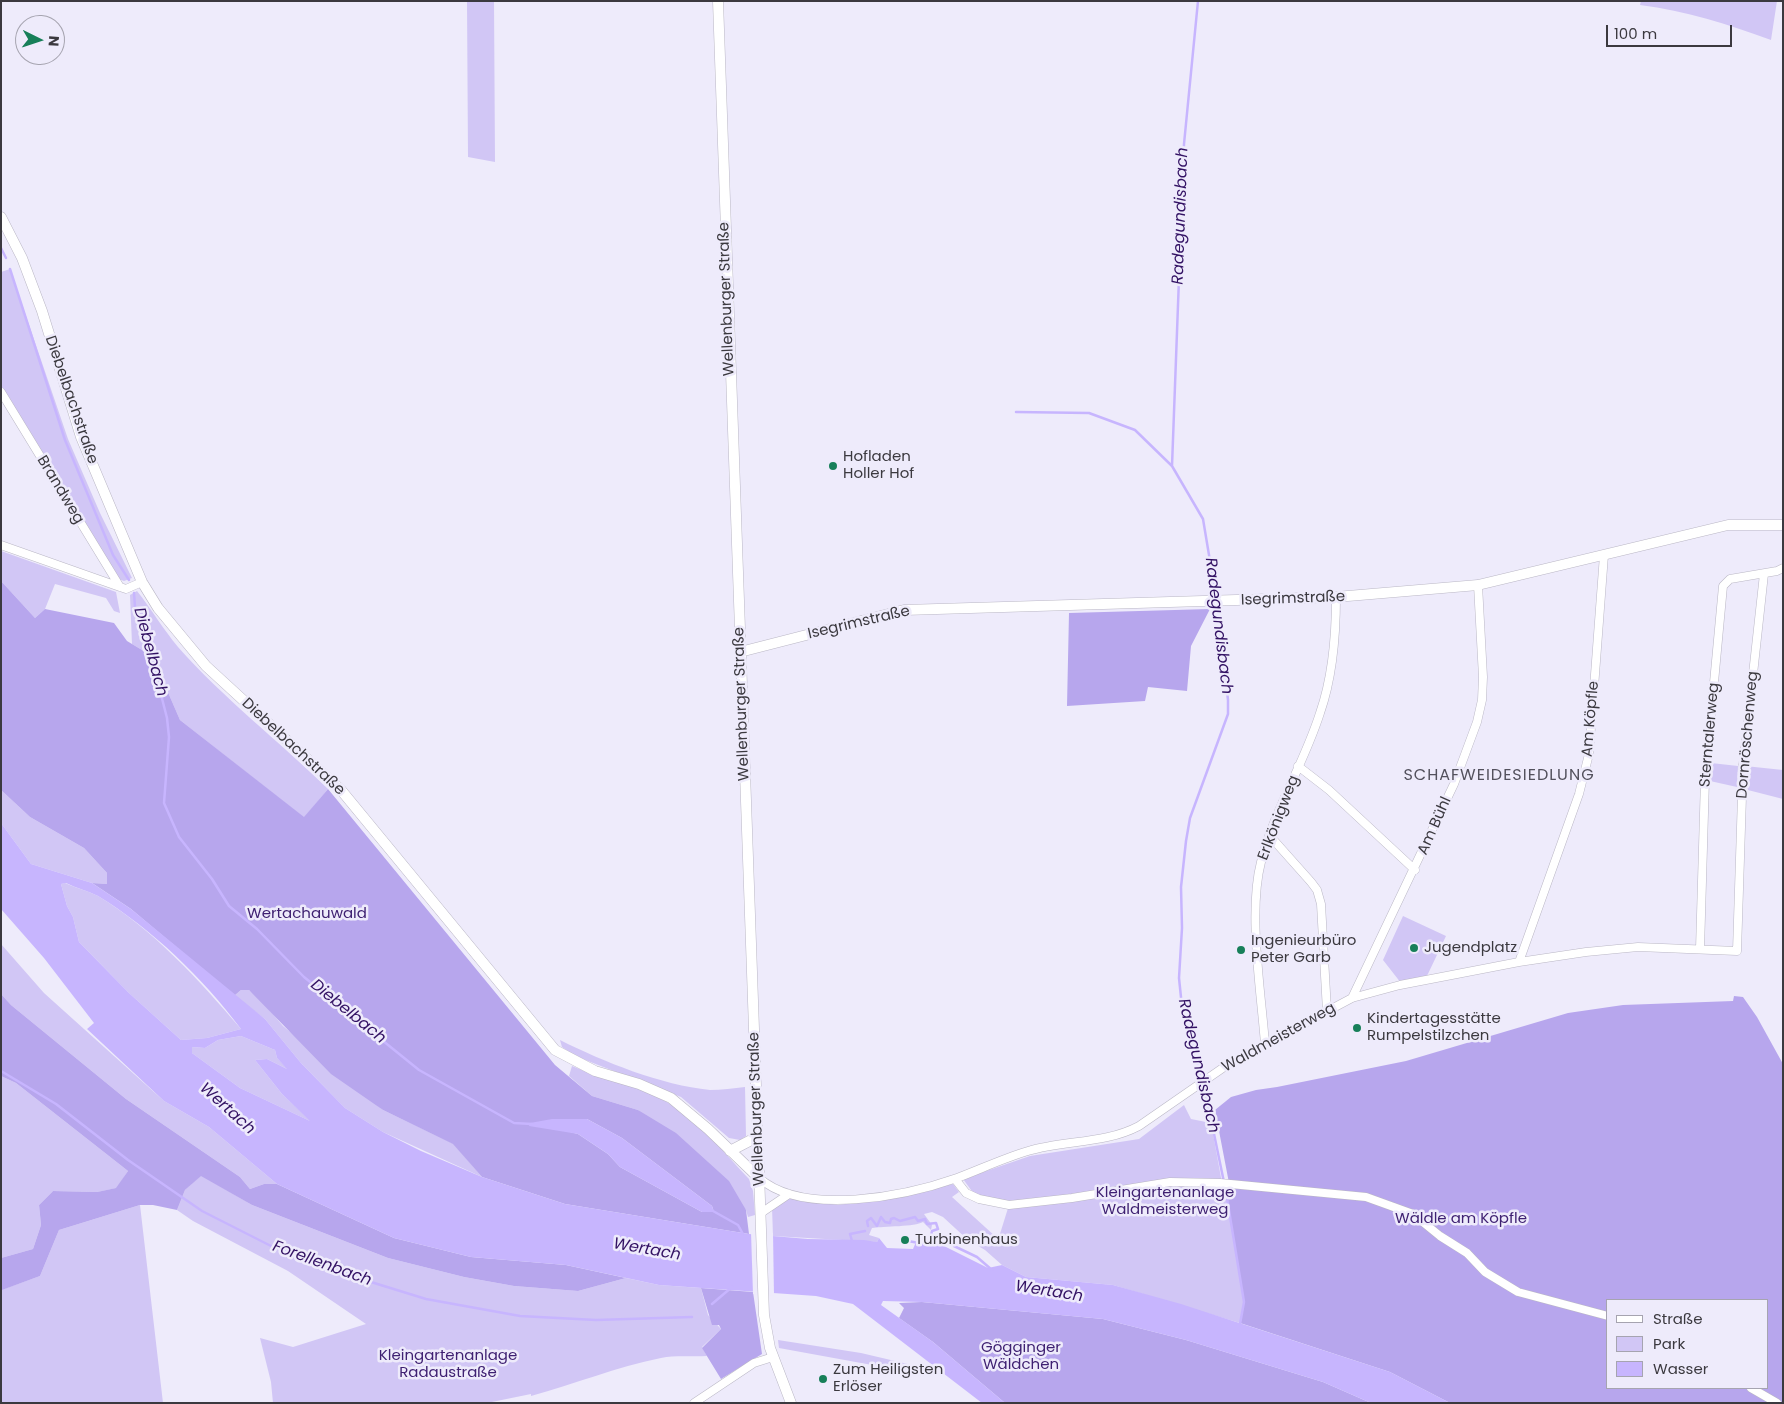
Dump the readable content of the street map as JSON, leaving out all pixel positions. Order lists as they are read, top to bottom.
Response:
{
  "streets": {
    "street": [
      "Wellenburger Straße",
      "Diebelbachstraße",
      "Brandweg",
      "Isegrimstraße",
      "Am Köpfle",
      "Sterntalerweg",
      "Dornröschenweg",
      "Erlkönigweg",
      "Am Bühl",
      "Waldmeisterweg"
    ]
  },
  "crossings": [
    ["Wellenburger Straße", "Diebelbachstraße"],
    ["Wellenburger Straße", "Isegrimstraße"],
    ["Wellenburger Straße", "Waldmeisterweg"],
    ["Diebelbachstraße", "Waldmeisterweg"],
    ["Isegrimstraße", "Am Köpfle"],
    ["Isegrimstraße", "Erlkönigweg"],
    ["Isegrimstraße", "Am Bühl"],
    ["Am Köpfle", "Waldmeisterweg"],
    ["Sterntalerweg", "Dornröschenweg"],
    ["Sterntalerweg", "Waldmeisterweg"],
    ["Dornröschenweg", "Waldmeisterweg"],
    ["Erlkönigweg", "Waldmeisterweg"],
    ["Am Bühl", "Waldmeisterweg"]
  ],
  "districts": ["SCHAFWEIDESIEDLUNG"],
  "water": [
    "Radegundisbach",
    "Diebelbach",
    "Wertach",
    "Forellenbach"
  ],
  "parks": [
    "Wertachauwald",
    "Kleingartenanlage Waldmeisterweg",
    "Wäldle am Köpfle",
    "Gögginger Wäldchen",
    "Kleingartenanlage Radaustraße"
  ],
  "places": [
    "Hofladen Holler Hof",
    "Jugendplatz",
    "Ingenieurbüro Peter Garb",
    "Kindertagesstätte Rumpelstilzchen",
    "Turbinenhaus",
    "Zum Heiligsten Erlöser"
  ],
  "legend": ["Straße", "Park", "Wasser"],
  "scale_bar": "100 m",
  "north": "right"
}
